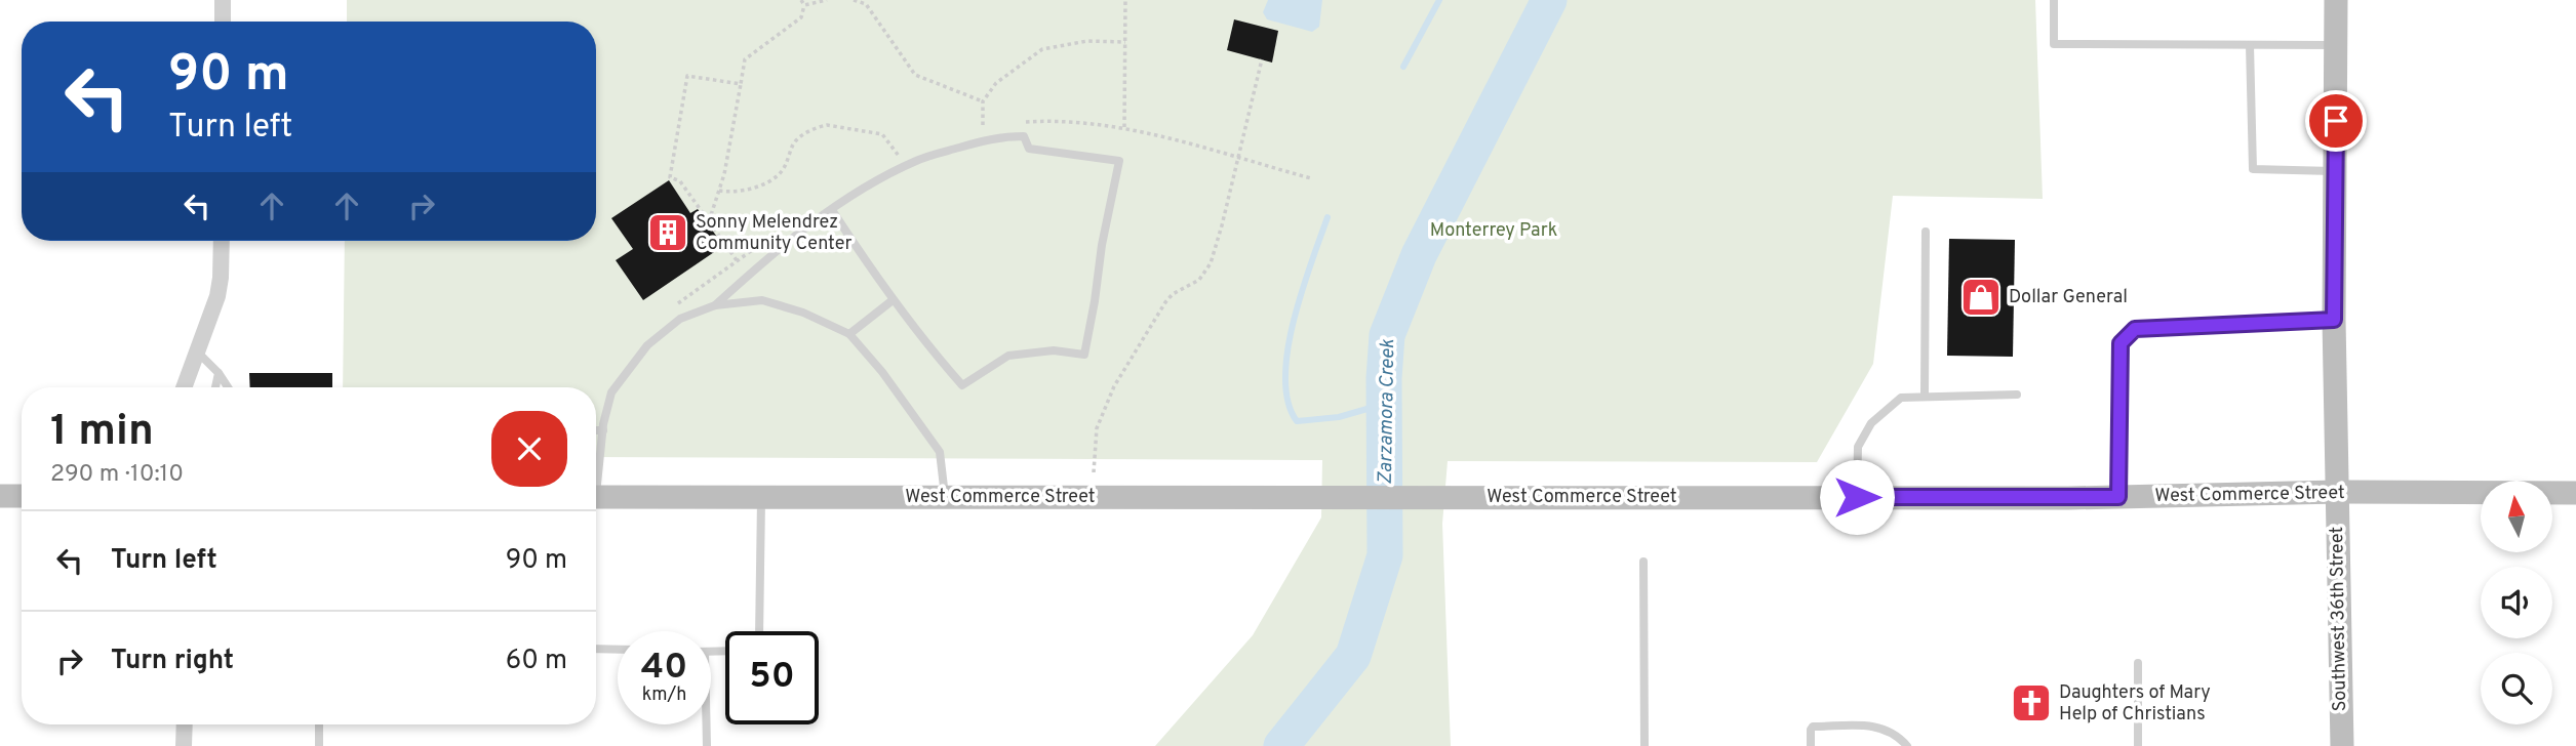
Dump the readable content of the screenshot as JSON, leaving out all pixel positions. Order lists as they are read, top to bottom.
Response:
{
  "streets": {
    "main road": ["West Commerce Street", "Southwest 36th Street"]
  },
  "crossings": [
    ["West Commerce Street", "Southwest 36th Street"]
  ],
  "water": ["Zarzamora Creek"],
  "parks": ["Monterrey Park"],
  "places": {
    "building": ["Sonny Melendrez Community Center"],
    "shop": ["Dollar General"],
    "church": ["Daughters of Mary Help of Christians"]
  },
  "north": "top",
  "page": {
    "turn": ["90 m", "Turn left"],
    "heading": ["1 min", "290 m · 10:10"],
    "list": [
      {
        "name": "Turn left",
        "value": "90 m"
      },
      {
        "name": "Turn right",
        "value": "60 m"
      }
    ],
    "speed": "40 km/h",
    "limit": "50"
  }
}
